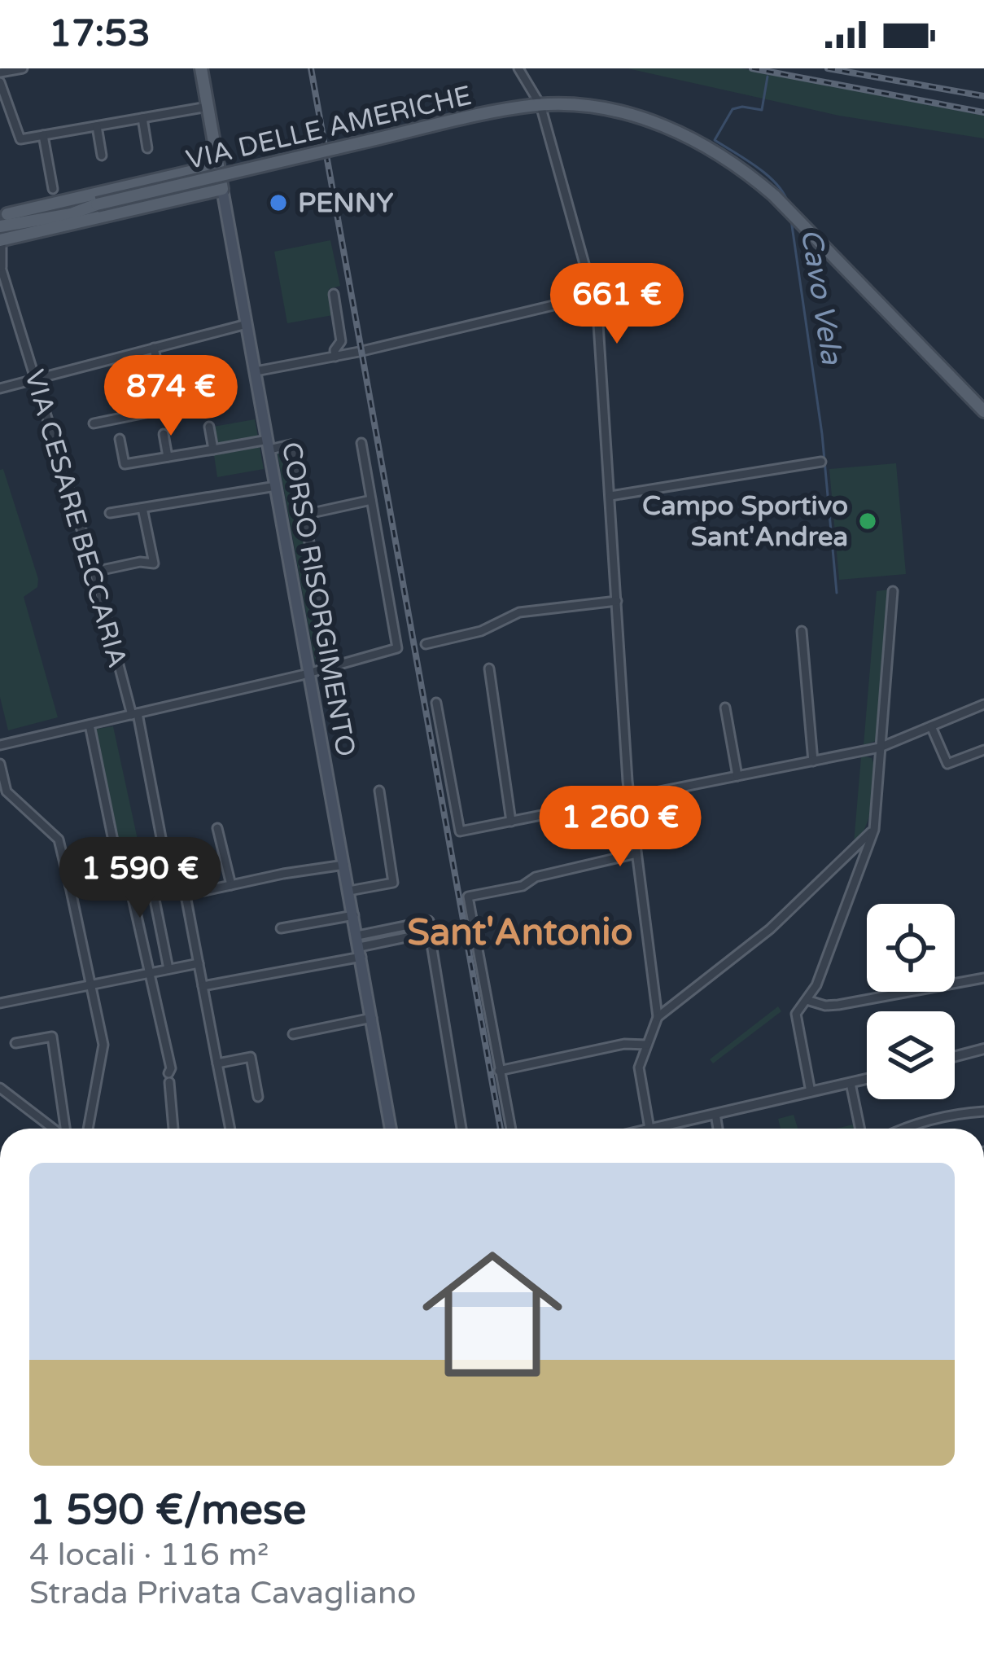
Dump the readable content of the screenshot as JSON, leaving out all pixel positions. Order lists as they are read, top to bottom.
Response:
{
  "streets": {
    "main road": ["VIA DELLE AMERICHE", "CORSO RISORGIMENTO"],
    "street": ["VIA CESARE BECCARIA"]
  },
  "districts": ["Sant'Antonio"],
  "water": ["Cavo Vela"],
  "places": ["PENNY", "Campo Sportivo Sant'Andrea"],
  "page": {
    "status": "17:53",
    "price": [
      "661 €",
      "874 €",
      "1 260 €",
      "1 590 €"
    ],
    "list": [
      {
        "name": "1 590 €/mese",
        "note": "4 locali · 116 m² · Strada Privata Cavagliano"
      }
    ]
  }
}
